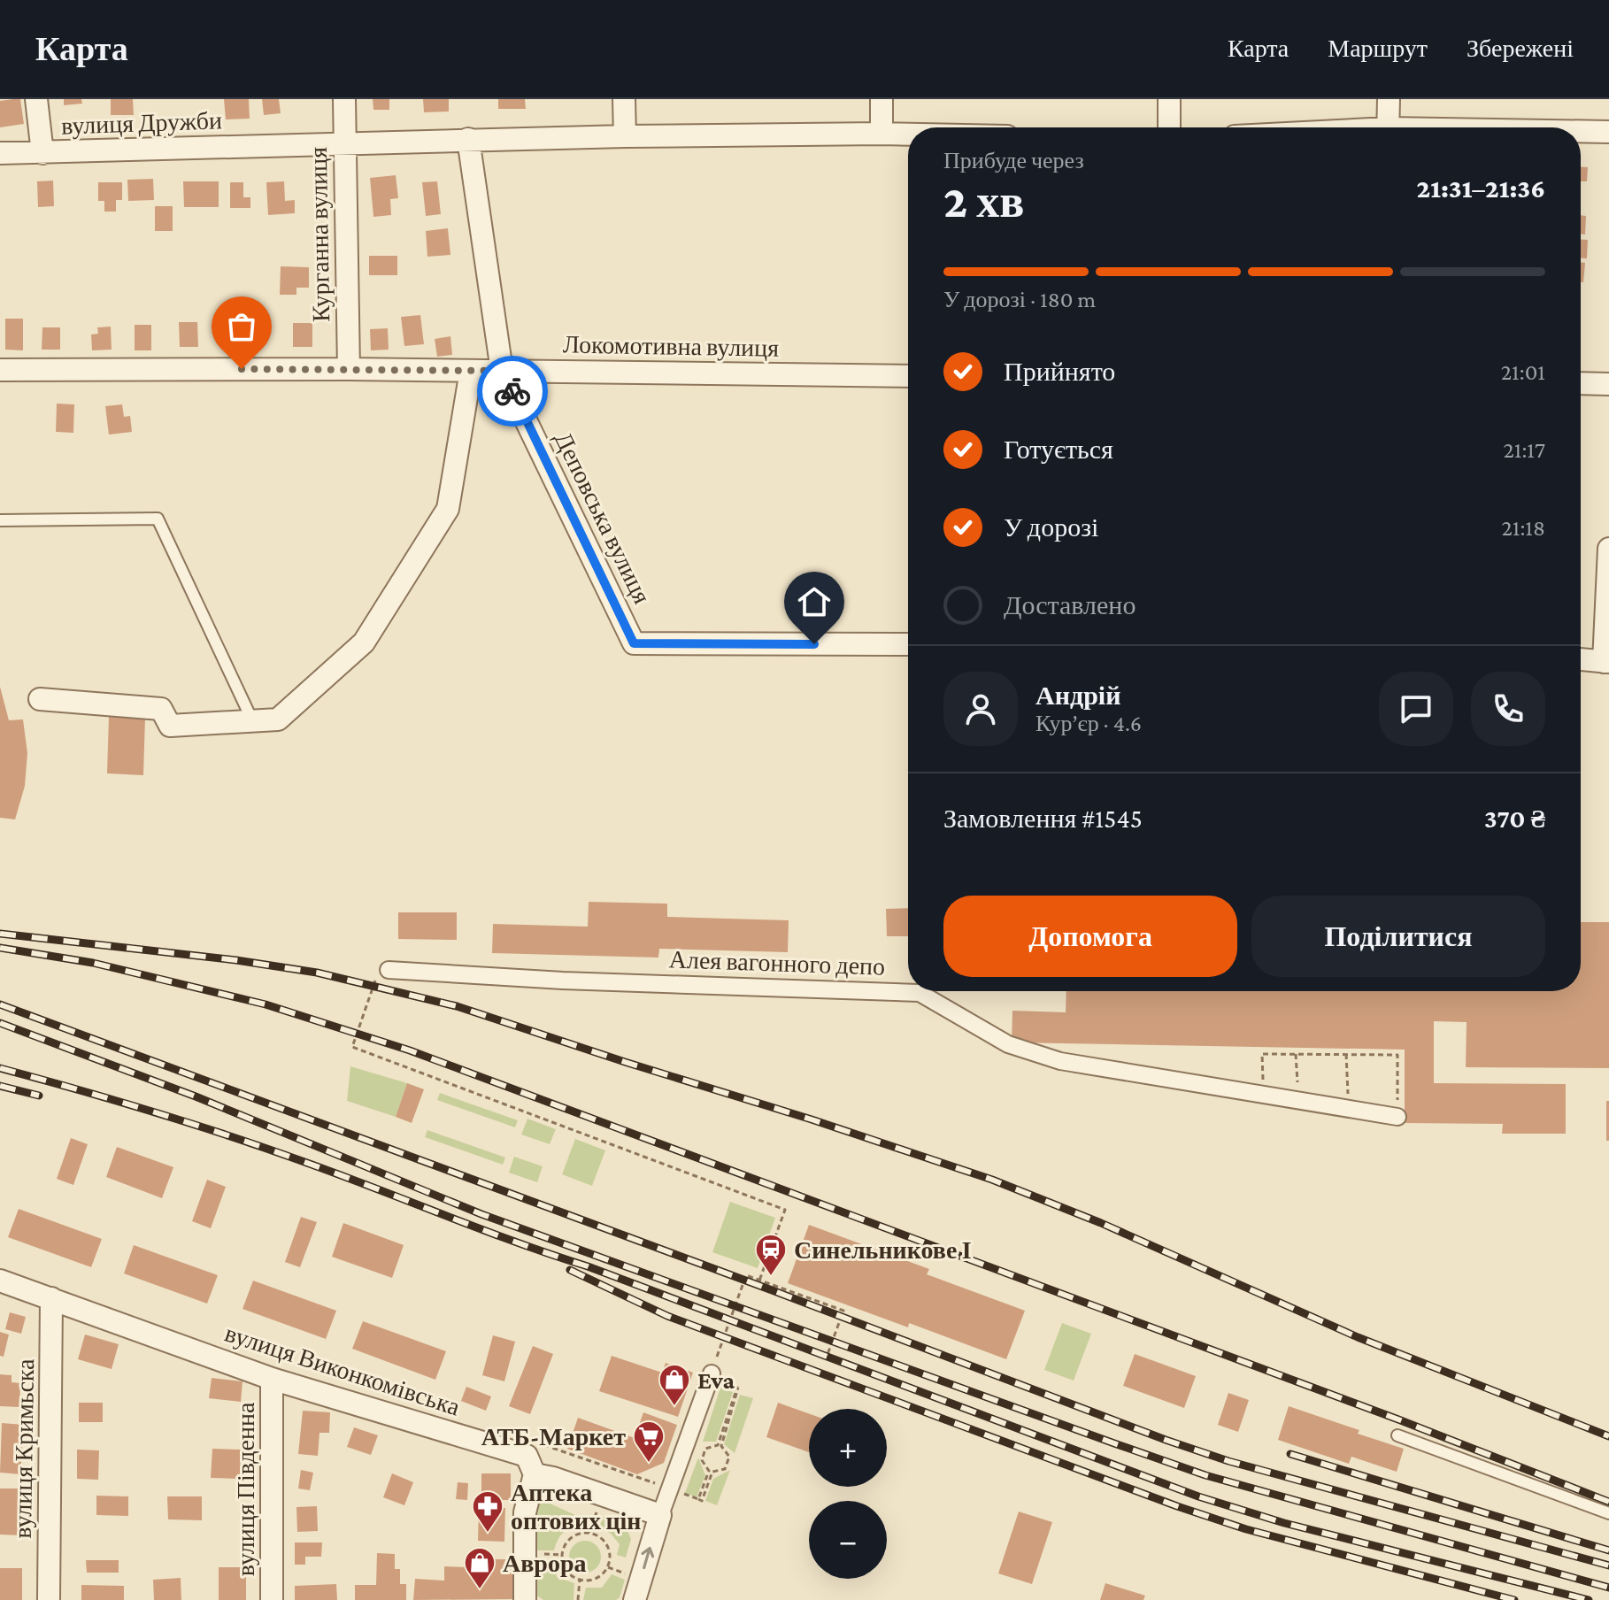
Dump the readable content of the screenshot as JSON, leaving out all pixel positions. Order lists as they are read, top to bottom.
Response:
{
  "streets": {
    "street": [
      "вулиця Дружби",
      "Курганна вулиця",
      "Локомотивна вулиця",
      "Деповська вулиця",
      "Алея вагонного депо",
      "вулиця Виконкомівська",
      "вулиця Кримьска",
      "вулиця Південна"
    ]
  },
  "crossings": [
    ["вулиця Дружби", "Курганна вулиця"],
    ["вулиця Дружби", "Деповська вулиця"],
    ["Курганна вулиця", "Локомотивна вулиця"],
    ["Локомотивна вулиця", "Деповська вулиця"],
    ["вулиця Виконкомівська", "вулиця Кримьска"],
    ["вулиця Виконкомівська", "вулиця Південна"]
  ],
  "places": {
    "station": ["Синельникове І"],
    "shop": ["Eva", "Аврора"],
    "supermarket": ["АТБ-Маркет"],
    "pharmacy": ["Аптека оптових цін"]
  },
  "page": {
    "header": "Карта",
    "nav": ["Карта", "Маршрут", "Збережені"],
    "heading": ["2 хв", "Прибуде через", "21:31–21:36"],
    "panel": [
      "Андрій",
      "Кур’єр · 4.6",
      "Замовлення #1545",
      "370 ₴"
    ],
    "bar": "У дорозі · 180 m",
    "list": [
      ["Прийнято", "21:01"],
      ["Готується", "21:17"],
      ["У дорозі", "21:18"],
      "Доставлено"
    ],
    "buttons": ["Допомога", "Поділитися"],
    "map_buttons": ["+", "−"]
  }
}
